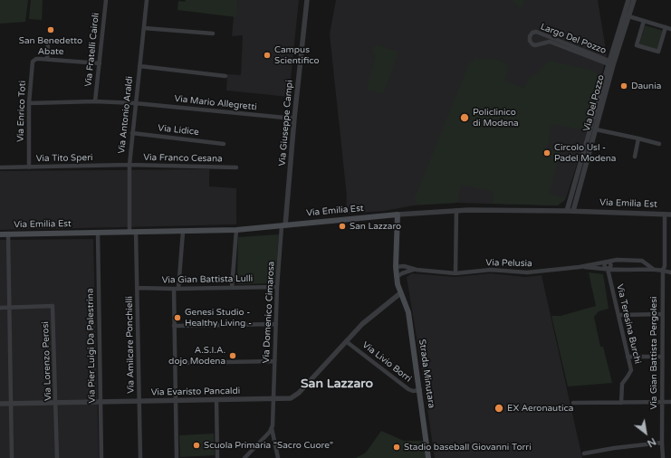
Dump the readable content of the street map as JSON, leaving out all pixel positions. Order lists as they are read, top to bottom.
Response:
{
  "streets": {
    "main road": ["Via Emilia Est", "Strada Minutara"],
    "street": [
      "Largo Del Pozzo",
      "Via Fratelli Cairoli",
      "Via Mario Allegretti",
      "Via Del Pozzo",
      "Via Enrico Toti",
      "Via Antonio Araldi",
      "Via Giuseppe Campi",
      "Via Lidice",
      "Via Tito Speri",
      "Via Franco Cesana",
      "Via Pelusia",
      "Via Gian Battista Lulli",
      "Via Domenico Cimarosa",
      "Via Teresina Burchi",
      "Via Amilcare Ponchielli",
      "Via Pier Luigi Da Palestrina",
      "Via Gian Battista Pergolesi",
      "Via Lorenzo Perosi",
      "Via Livio Borri",
      "Via Evaristo Pancaldi"
    ]
  },
  "crossings": [
    ["Largo Del Pozzo", "Via Del Pozzo"],
    ["Via Fratelli Cairoli", "Via Mario Allegretti"],
    ["Via Mario Allegretti", "Via Enrico Toti"],
    ["Via Mario Allegretti", "Via Antonio Araldi"],
    ["Via Mario Allegretti", "Via Giuseppe Campi"],
    ["Via Del Pozzo", "Via Emilia Est"],
    ["Via Enrico Toti", "Via Tito Speri"],
    ["Via Antonio Araldi", "Via Lidice"],
    ["Via Antonio Araldi", "Via Tito Speri"],
    ["Via Antonio Araldi", "Via Franco Cesana"],
    ["Via Antonio Araldi", "Via Emilia Est"],
    ["Via Giuseppe Campi", "Via Emilia Est"],
    ["Via Giuseppe Campi", "Via Domenico Cimarosa"],
    ["Via Tito Speri", "Via Franco Cesana"],
    ["Via Emilia Est", "Via Domenico Cimarosa"],
    ["Via Emilia Est", "Via Amilcare Ponchielli"],
    ["Via Emilia Est", "Via Pier Luigi Da Palestrina"],
    ["Via Emilia Est", "Via Gian Battista Pergolesi"],
    ["Via Emilia Est", "Strada Minutara"],
    ["Via Pelusia", "Via Teresina Burchi"],
    ["Via Pelusia", "Via Gian Battista Pergolesi"],
    ["Via Pelusia", "Strada Minutara"],
    ["Via Gian Battista Lulli", "Via Domenico Cimarosa"],
    ["Via Gian Battista Lulli", "Via Amilcare Ponchielli"],
    ["Via Domenico Cimarosa", "Via Evaristo Pancaldi"],
    ["Via Amilcare Ponchielli", "Via Evaristo Pancaldi"],
    ["Via Pier Luigi Da Palestrina", "Via Evaristo Pancaldi"],
    ["Via Lorenzo Perosi", "Via Evaristo Pancaldi"],
    ["Via Livio Borri", "Strada Minutara"],
    ["Via Livio Borri", "Via Evaristo Pancaldi"]
  ],
  "districts": ["San Lazzaro"],
  "places": [
    "San Benedetto Abate",
    "Campus Scientifico",
    "Daunia",
    "Policlinico di Modena",
    "Circolo Usl - Padel Modena",
    "San Lazzaro",
    "Genesi Studio - Healthy Living -",
    "A.S.I.A. dojo Modena",
    "EX Aeronautica",
    "Scuola Primaria “Sacro Cuore”",
    "Stadio baseball Giovanni Torri"
  ],
  "north": "bottom right"
}
